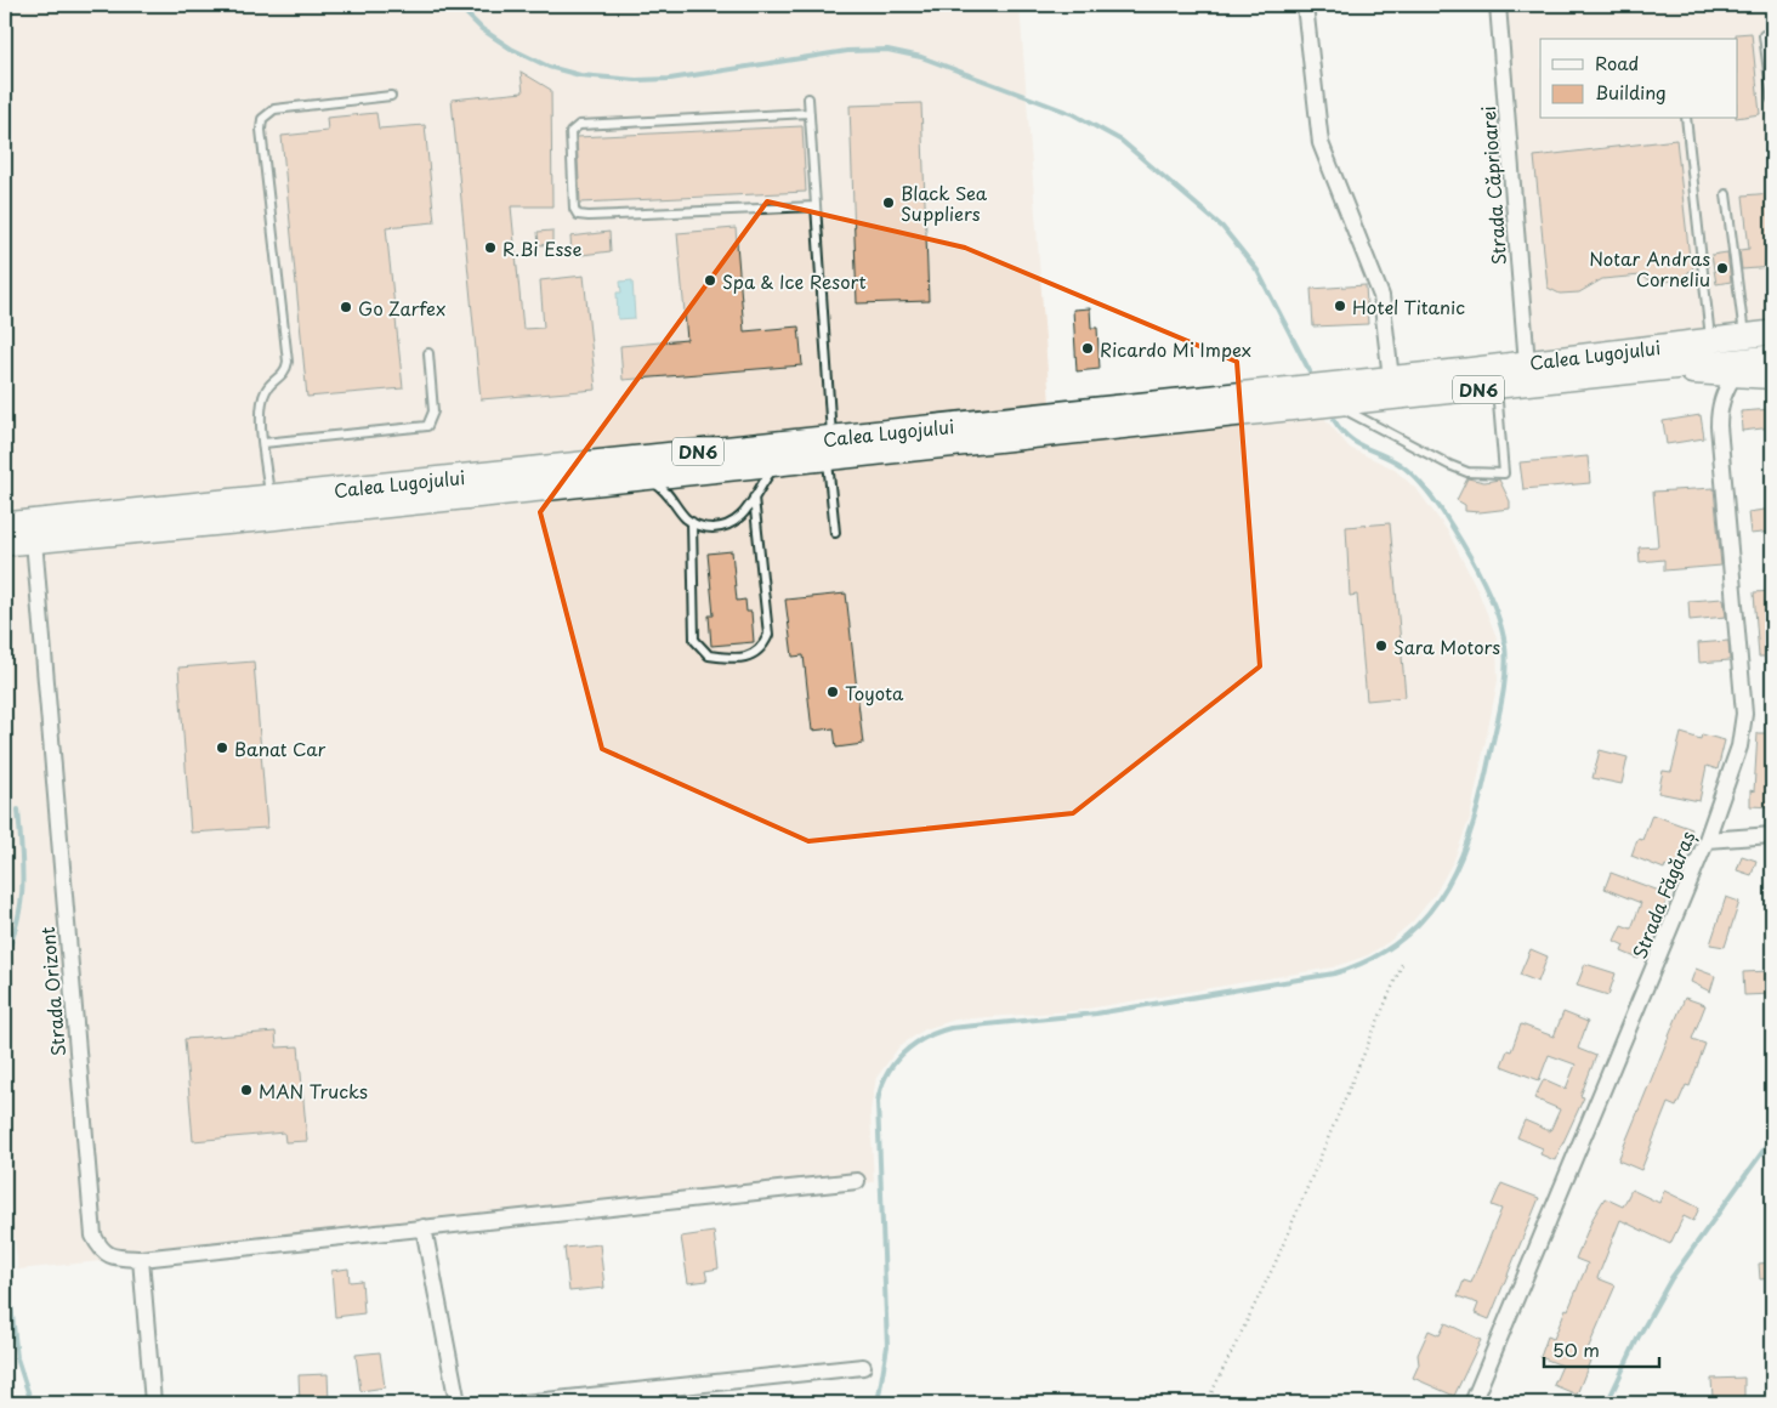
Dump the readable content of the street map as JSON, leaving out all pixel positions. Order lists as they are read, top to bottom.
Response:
{
  "streets": {
    "main road": ["Calea Lugojului", "DN6"],
    "street": ["Strada Căprioarei", "Strada Făgăraș", "Strada Orizont"]
  },
  "crossings": [
    ["Strada Căprioarei", "Calea Lugojului"],
    ["Calea Lugojului", "Strada Orizont"]
  ],
  "places": [
    "Black Sea Suppliers",
    "R.Bi Esse",
    "Notar Andras Corneliu",
    "Spa & Ice Resort",
    "Hotel Titanic",
    "Go Zarfex",
    "Ricardo Mi Impex",
    "Sara Motors",
    "Toyota",
    "Banat Car",
    "MAN Trucks"
  ],
  "legend": ["Road", "Building"],
  "scale_bar": "50 m"
}
